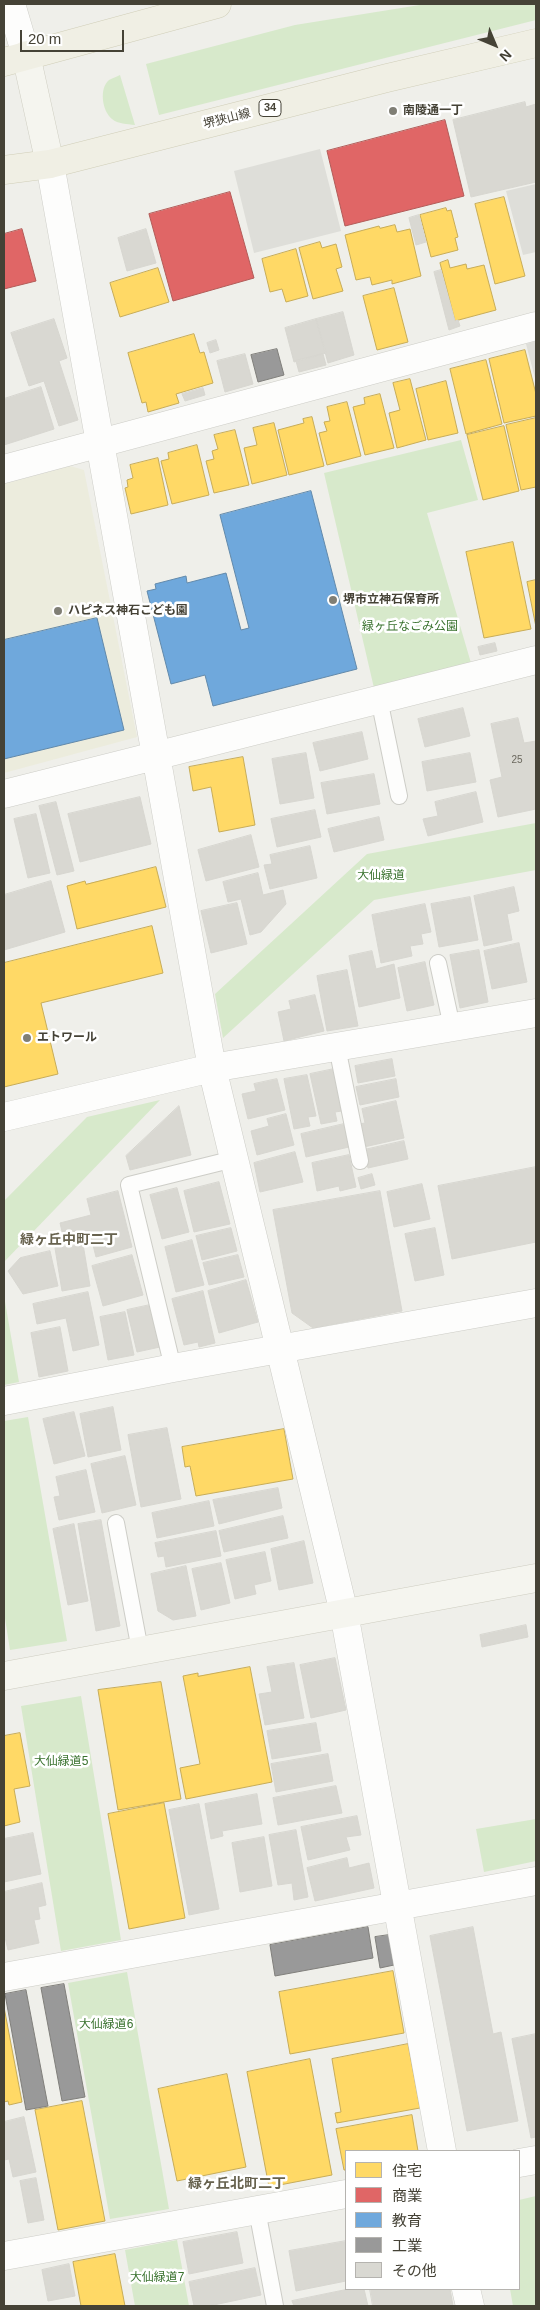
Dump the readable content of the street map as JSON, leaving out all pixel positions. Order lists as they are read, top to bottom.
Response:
{
  "streets": {
    "main road": ["34", "堺狭山線"]
  },
  "districts": ["緑ヶ丘中町二丁", "緑ヶ丘北町二丁"],
  "parks": [
    "緑ヶ丘なごみ公園",
    "大仙緑道",
    "大仙緑道5",
    "大仙緑道6",
    "大仙緑道7"
  ],
  "places": [
    "南陵通一丁",
    "堺市立神石保育所",
    "ハピネス神石こども園",
    "エトワール"
  ],
  "house_numbers": ["25"],
  "legend": [
    "住宅",
    "商業",
    "教育",
    "工業",
    "その他"
  ],
  "scale_bar": "20 m",
  "north": "bottom right"
}
